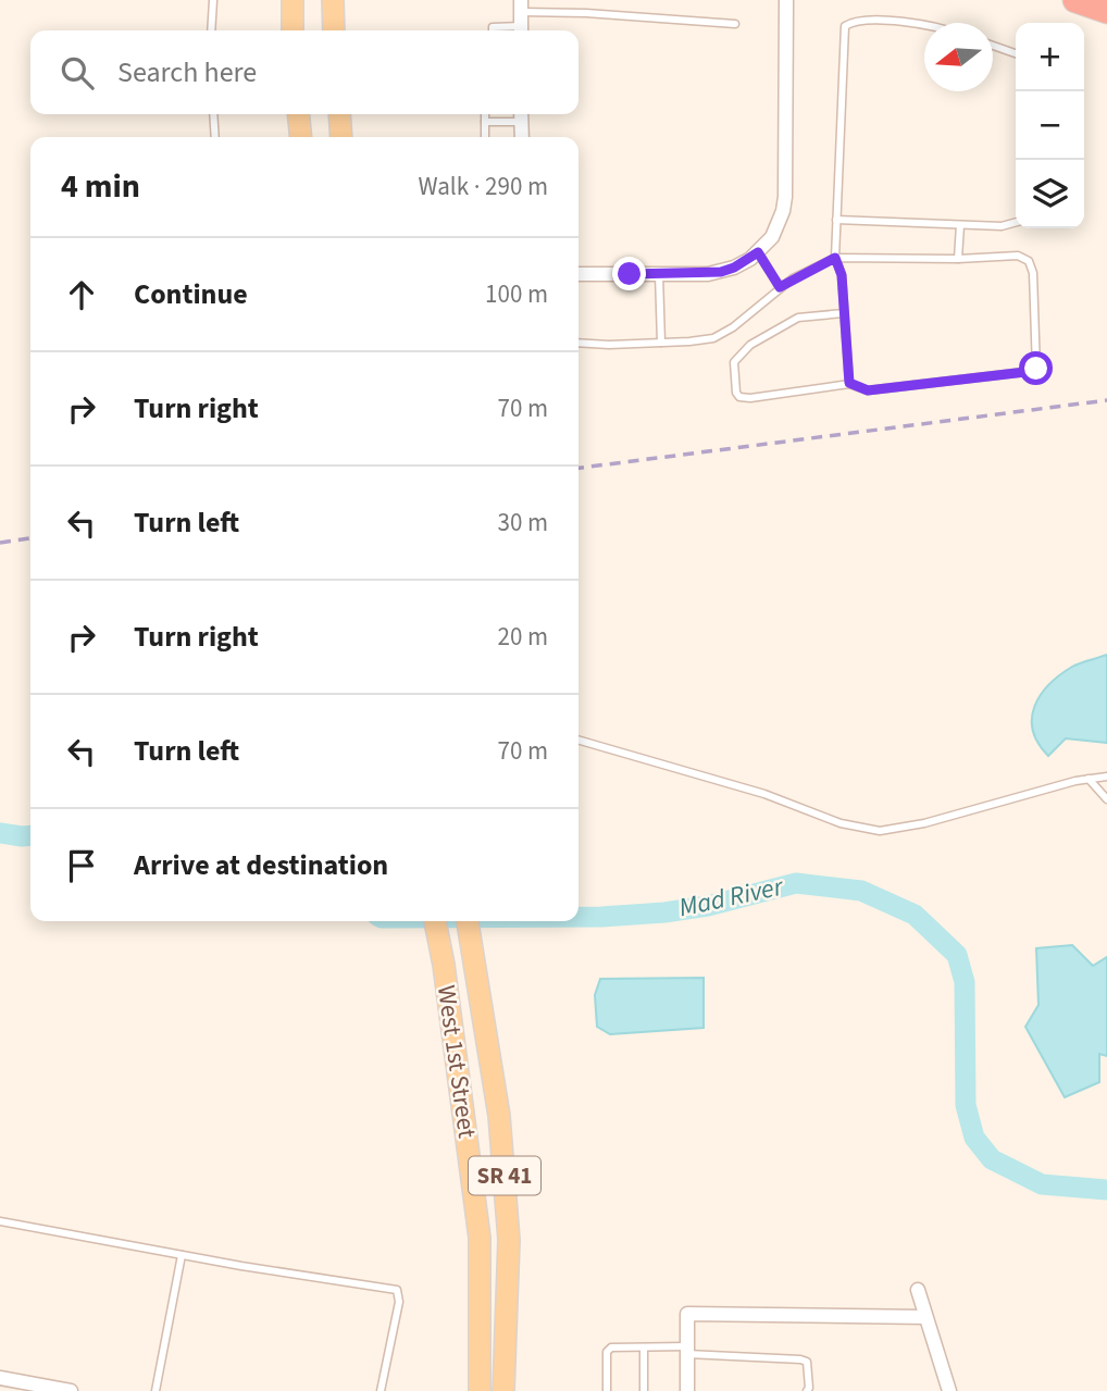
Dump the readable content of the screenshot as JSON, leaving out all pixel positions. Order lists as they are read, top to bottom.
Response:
{
  "streets": {
    "main road": ["West 1st Street", "SR 41"]
  },
  "water": ["Mad River"],
  "north": "left",
  "page": {
    "map_buttons": ["+", "−"],
    "search": "Search here",
    "heading": ["4 min", "Walk · 290 m"],
    "list": [
      ["Continue", "100 m"],
      ["Turn right", "70 m"],
      ["Turn left", "30 m"],
      ["Turn right", "20 m"],
      ["Turn left", "70 m"],
      "Arrive at destination"
    ]
  }
}
